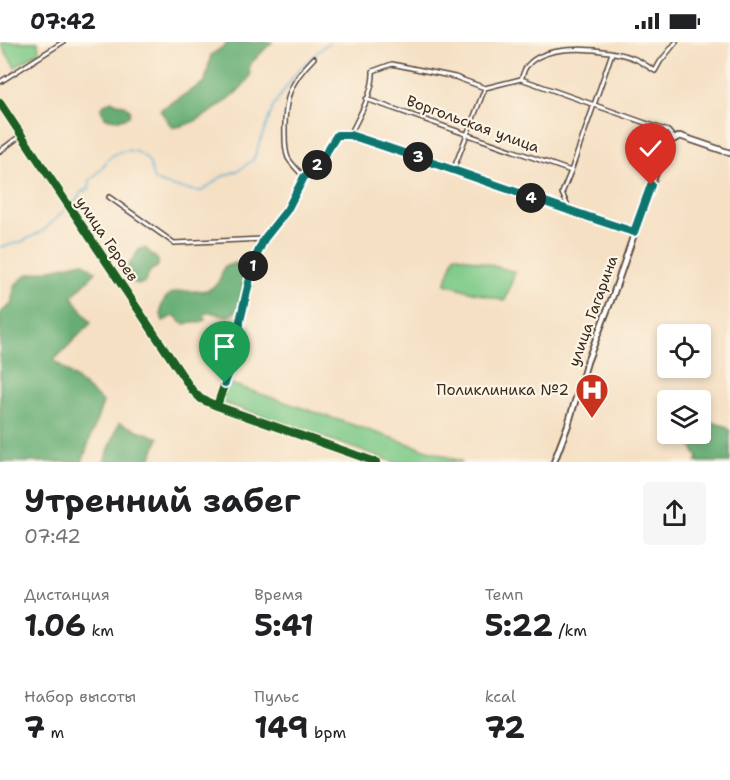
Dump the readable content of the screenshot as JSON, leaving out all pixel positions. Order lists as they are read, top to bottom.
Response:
{
  "streets": {
    "street": ["Воргольская улица", "улица Героев", "улица Гагарина"]
  },
  "places": {
    "hospital": ["Поликлиника №2"]
  },
  "page": {
    "status": "07:42",
    "pins": [
      "3",
      "2",
      "4",
      "1"
    ],
    "heading": ["Утренний забег", "07:42"],
    "stats": [
      ["Дистанция", "1.06 km"],
      ["Время", "5:41"],
      ["Темп", "5:22 /km"],
      ["Набор высоты", "7 m"],
      ["Пульс", "149 bpm"],
      ["kcal", "72"]
    ]
  }
}
